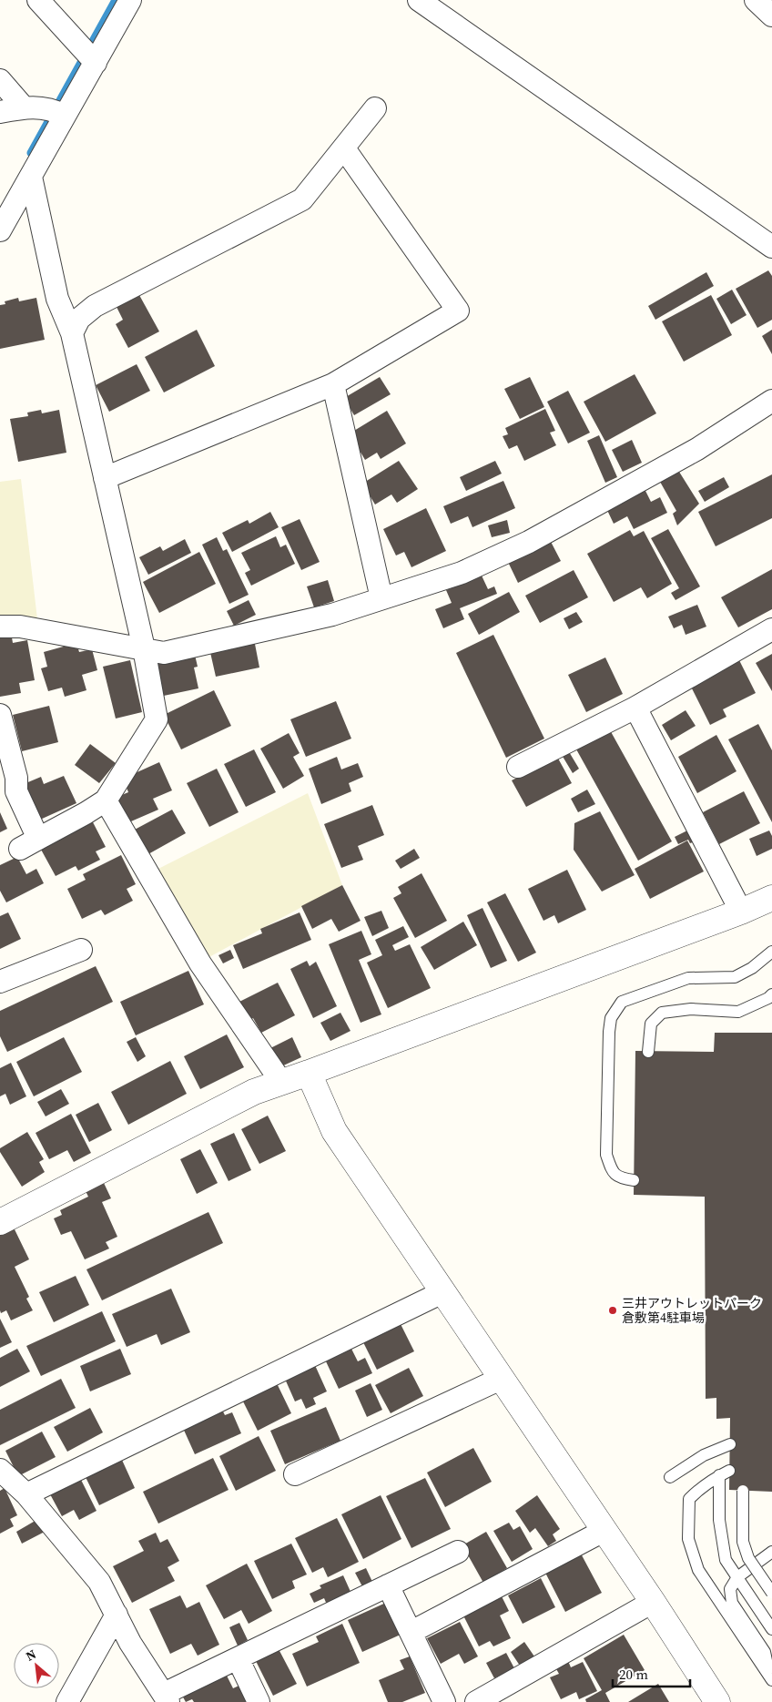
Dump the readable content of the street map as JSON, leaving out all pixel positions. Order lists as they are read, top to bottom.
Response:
{
  "places": ["三井アウトレットパーク 倉敷第4駐車場"],
  "scale_bar": "20 m",
  "north": "top left"
}
